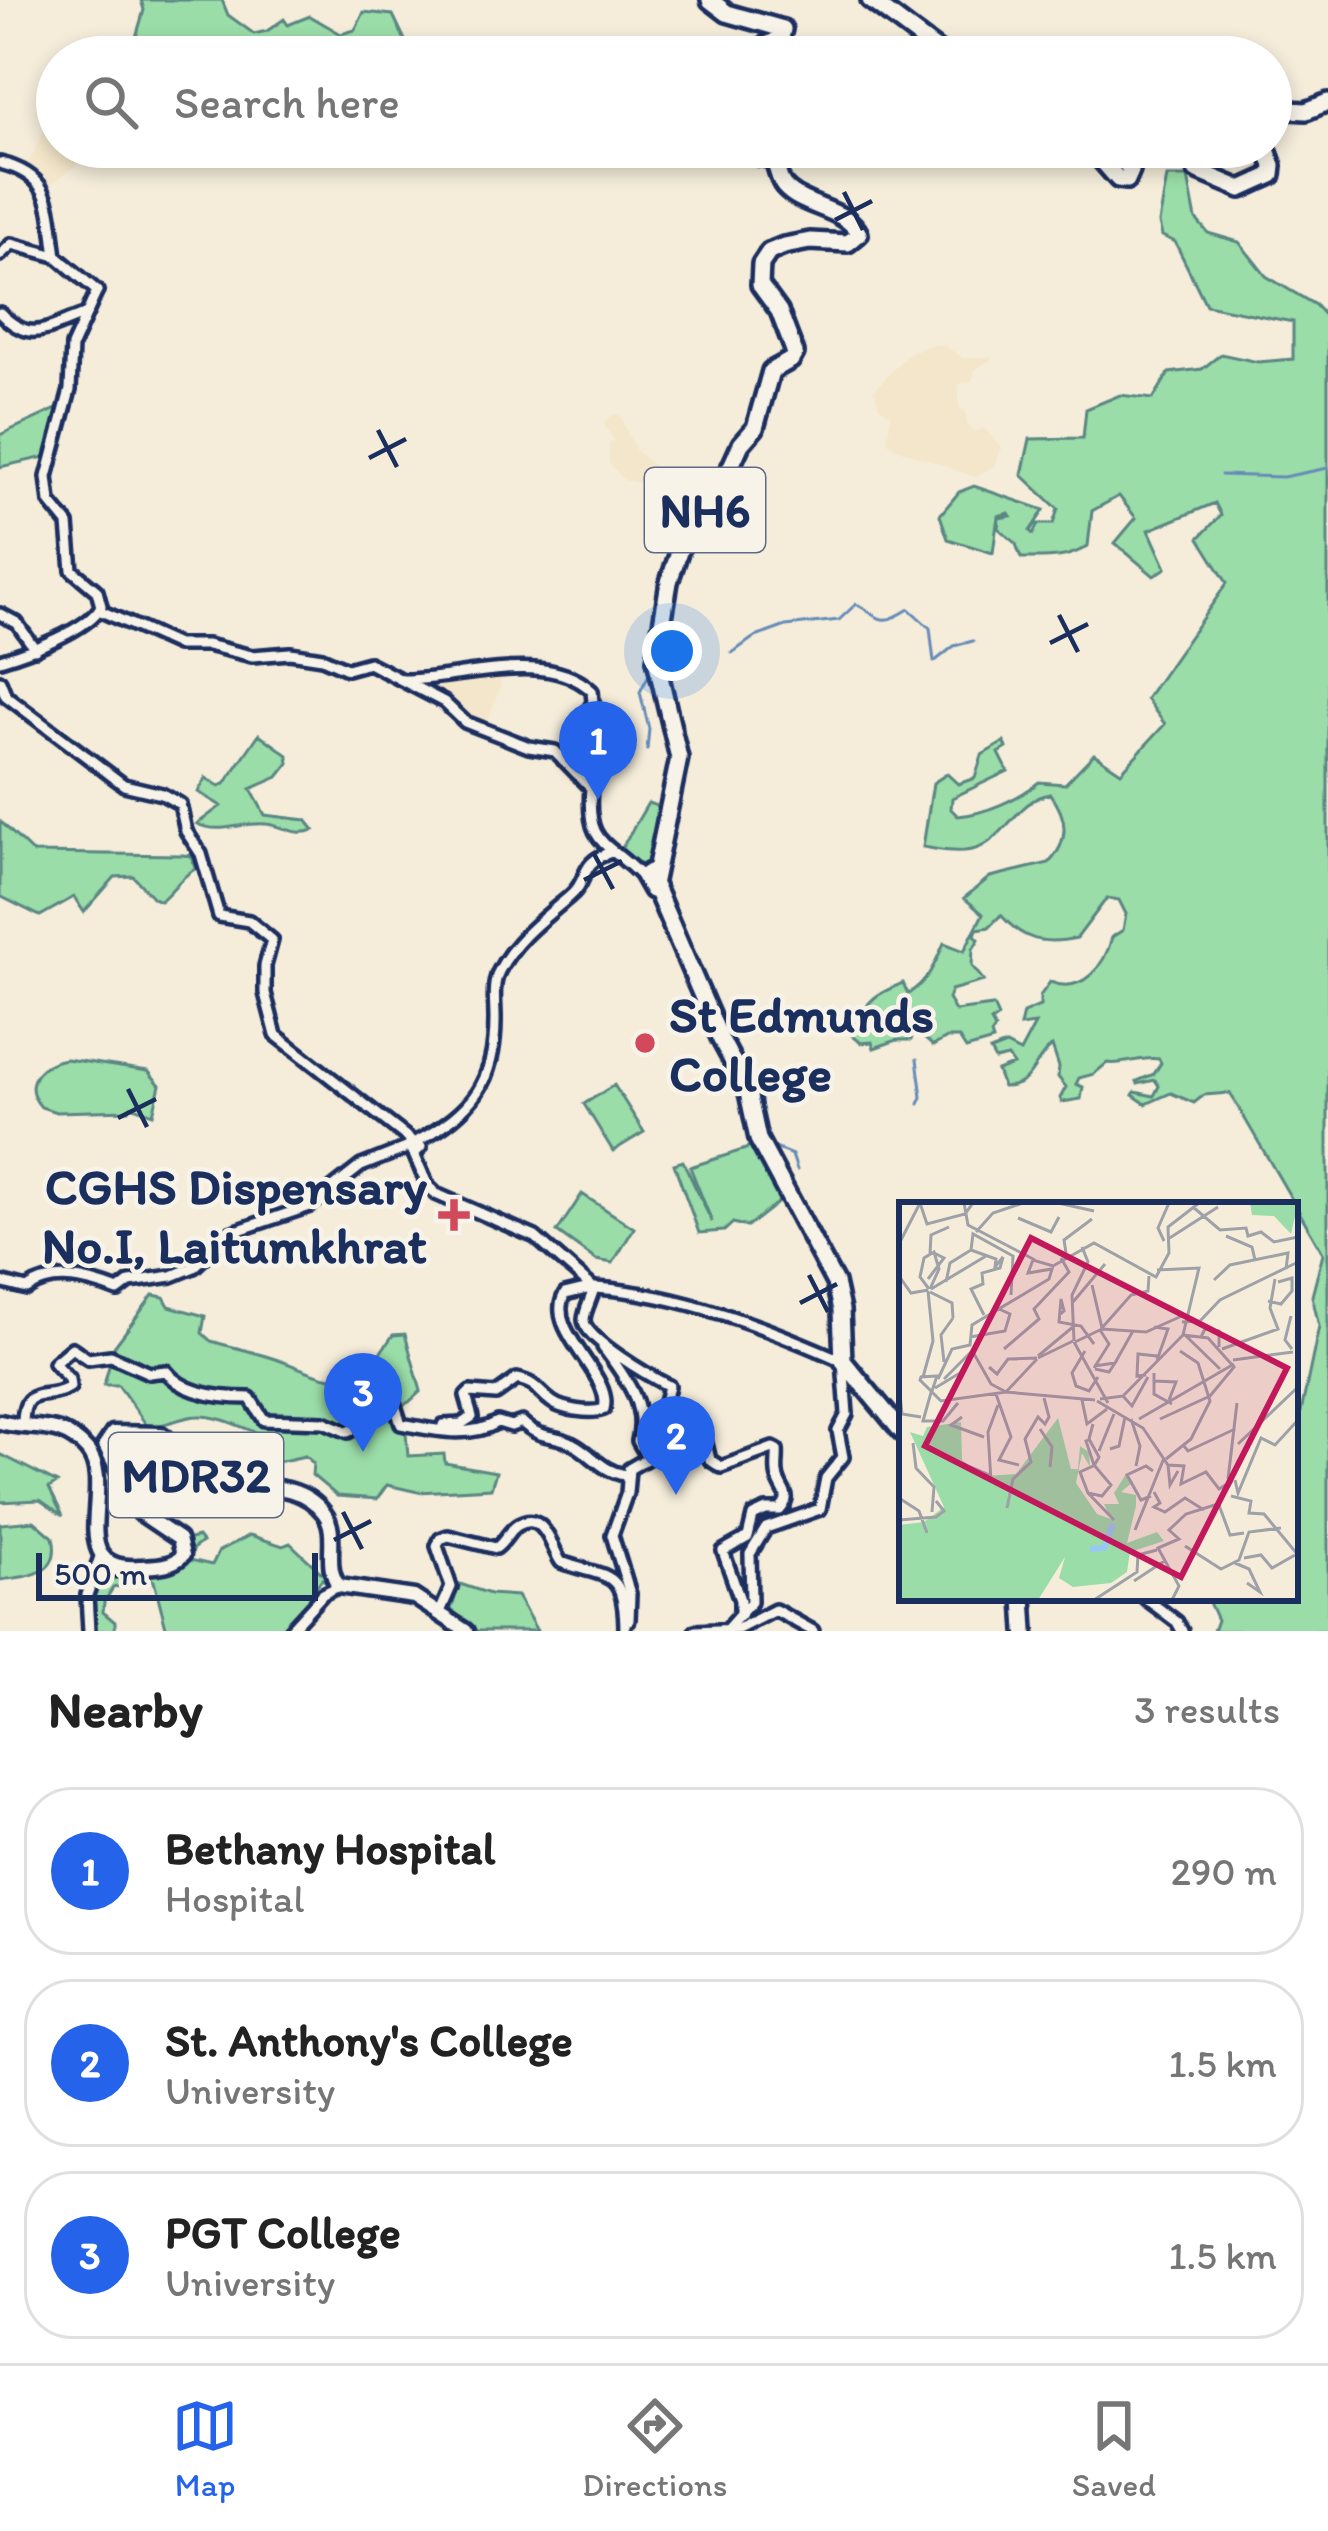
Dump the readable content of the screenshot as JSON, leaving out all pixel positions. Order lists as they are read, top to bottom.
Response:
{
  "streets": {
    "highway": ["NH6"],
    "main road": ["MDR32"]
  },
  "places": {
    "other": ["St Edmunds College"],
    "health": ["CGHS Dispensary No.I, Laitumkhrat"]
  },
  "scale_bar": "500 m",
  "page": {
    "search": "Search here",
    "pins": ["1", "3", "2"],
    "scale": "500 m",
    "heading": ["Nearby", "3 results"],
    "list": [
      {
        "mark": "1",
        "name": "Bethany Hospital",
        "note": "Hospital",
        "value": "290 m"
      },
      {
        "mark": "2",
        "name": "St. Anthony's College",
        "note": "University",
        "value": "1.5 km"
      },
      {
        "mark": "3",
        "name": "PGT College",
        "note": "University",
        "value": "1.5 km"
      }
    ],
    "nav": ["Map", "Directions", "Saved"]
  }
}
